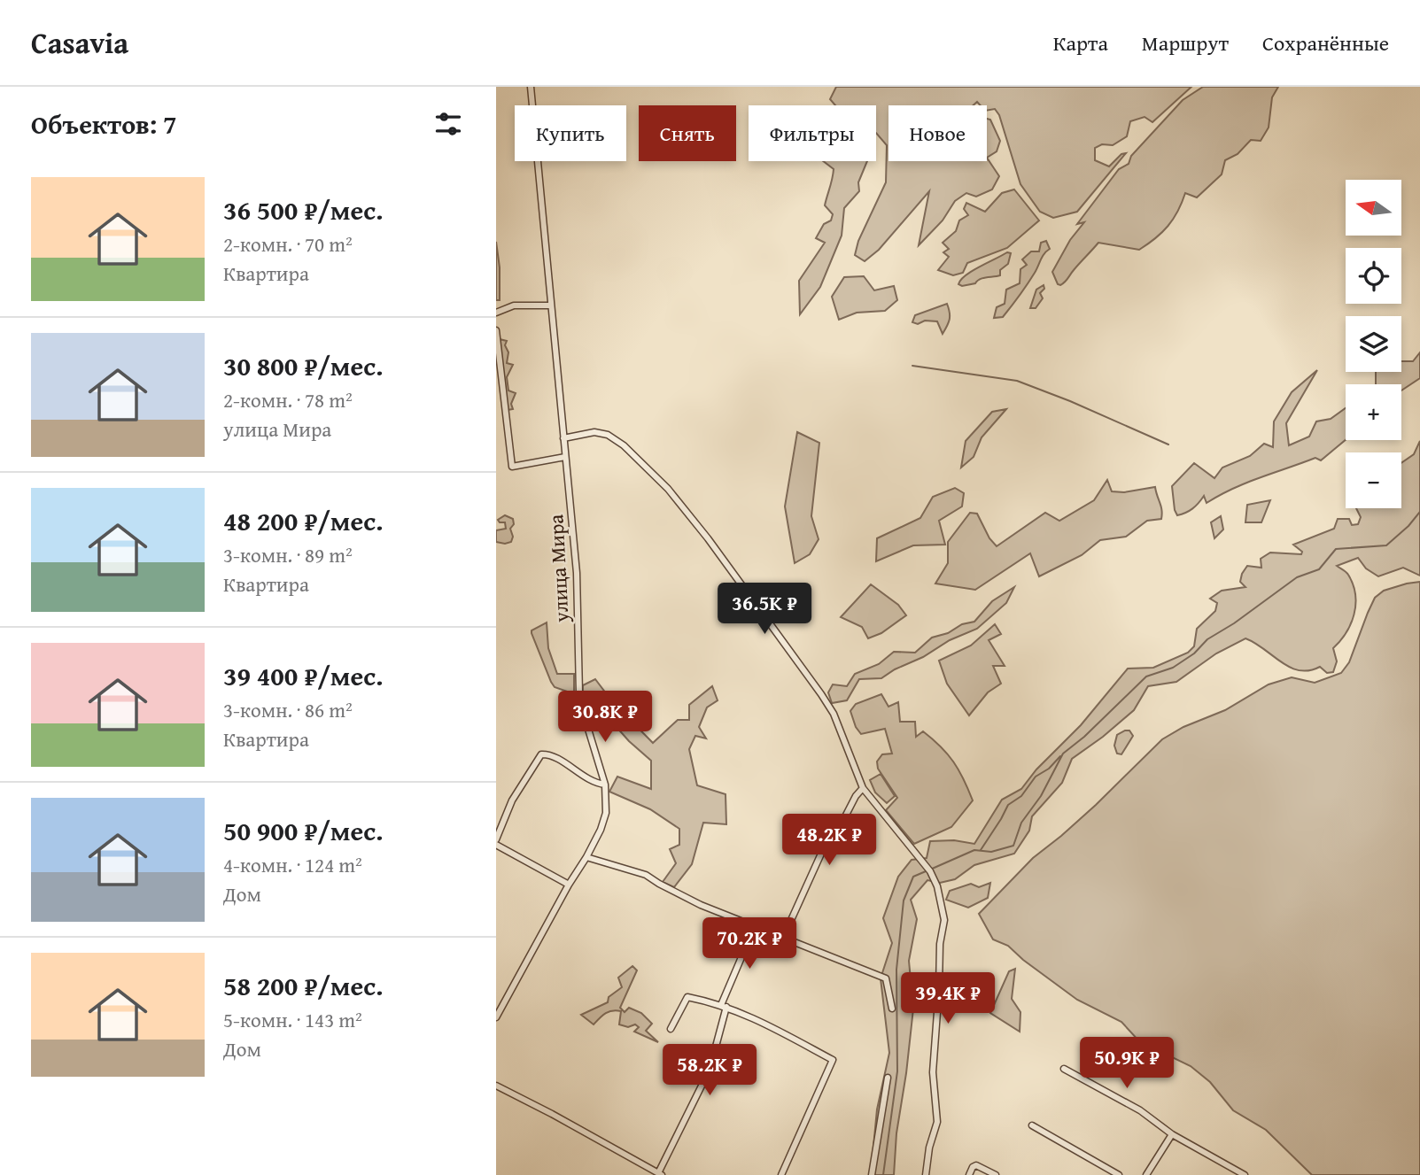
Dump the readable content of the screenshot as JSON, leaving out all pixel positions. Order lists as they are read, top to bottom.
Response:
{
  "streets": {
    "street": ["улица Мира"]
  },
  "north": "left",
  "page": {
    "header": "Casavia",
    "nav": ["Карта", "Маршрут", "Сохранённые"],
    "heading": "Объектов: 7",
    "chip": [
      "Купить",
      "Снять",
      "Фильтры",
      "Новое"
    ],
    "list": [
      {
        "name": "36 500 ₽/мес.",
        "note": "2-комн. · 70 m² · Квартира"
      },
      {
        "name": "30 800 ₽/мес.",
        "note": "2-комн. · 78 m² · улица Мира"
      },
      {
        "name": "48 200 ₽/мес.",
        "note": "3-комн. · 89 m² · Квартира"
      },
      {
        "name": "39 400 ₽/мес.",
        "note": "3-комн. · 86 m² · Квартира"
      },
      {
        "name": "50 900 ₽/мес.",
        "note": "4-комн. · 124 m² · Дом"
      },
      {
        "name": "58 200 ₽/мес.",
        "note": "5-комн. · 143 m² · Дом"
      }
    ],
    "map_buttons": ["+", "−"],
    "price": [
      "36.5K ₽",
      "30.8K ₽",
      "48.2K ₽",
      "70.2K ₽",
      "39.4K ₽",
      "50.9K ₽",
      "58.2K ₽"
    ]
  }
}
